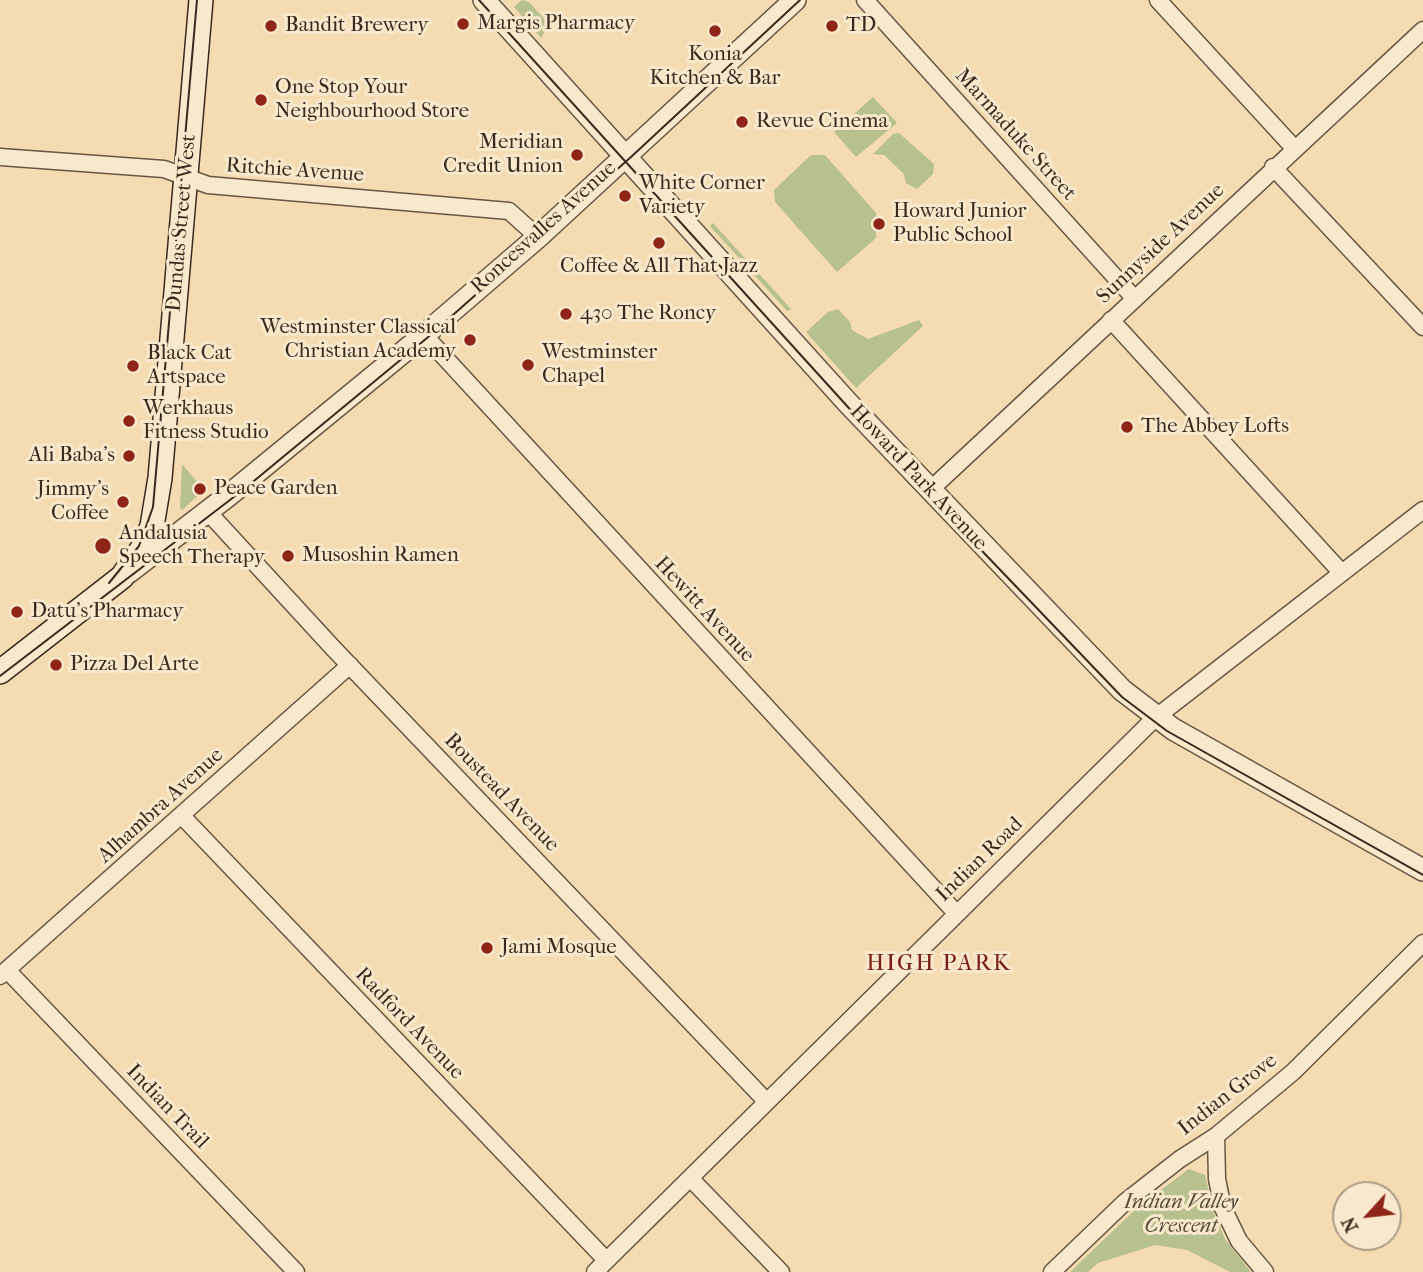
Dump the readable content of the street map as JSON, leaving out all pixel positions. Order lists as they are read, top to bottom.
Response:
{
  "streets": {
    "main road": ["Dundas Street West"],
    "street": [
      "Marmaduke Street",
      "Ritchie Avenue",
      "Roncesvalles Avenue",
      "Sunnyside Avenue",
      "Howard Park Avenue",
      "Hewitt Avenue",
      "Boustead Avenue",
      "Alhambra Avenue",
      "Indian Road",
      "Radford Avenue",
      "Indian Grove",
      "Indian Trail"
    ]
  },
  "crossings": [
    ["Marmaduke Street", "Sunnyside Avenue"],
    ["Ritchie Avenue", "Dundas Street West"],
    ["Ritchie Avenue", "Roncesvalles Avenue"],
    ["Dundas Street West", "Roncesvalles Avenue"],
    ["Roncesvalles Avenue", "Howard Park Avenue"],
    ["Roncesvalles Avenue", "Hewitt Avenue"],
    ["Roncesvalles Avenue", "Boustead Avenue"],
    ["Sunnyside Avenue", "Howard Park Avenue"],
    ["Howard Park Avenue", "Indian Road"],
    ["Hewitt Avenue", "Indian Road"],
    ["Boustead Avenue", "Alhambra Avenue"],
    ["Boustead Avenue", "Indian Road"],
    ["Alhambra Avenue", "Radford Avenue"],
    ["Alhambra Avenue", "Indian Trail"],
    ["Indian Road", "Radford Avenue"]
  ],
  "districts": ["HIGH PARK"],
  "parks": ["Indian Valley Crescent"],
  "places": [
    "Margis Pharmacy",
    "Bandit Brewery",
    "TD",
    "Konia Kitchen & Bar",
    "One Stop Your Neighbourhood Store",
    "Revue Cinema",
    "Meridian Credit Union",
    "White Corner Variety",
    "Howard Junior Public School",
    "Coffee & All That Jazz",
    "430 The Roncy",
    "Westminster Classical Christian Academy",
    "Westminster Chapel",
    "Black Cat Artspace",
    "Werkhaus Fitness Studio",
    "The Abbey Lofts",
    "Ali Baba's",
    "Peace Garden",
    "Jimmy's Coffee",
    "Andalusia Speech Therapy",
    "Musoshin Ramen",
    "Datu's Pharmacy",
    "Pizza Del Arte",
    "Jami Mosque"
  ],
  "north": "bottom left"
}
